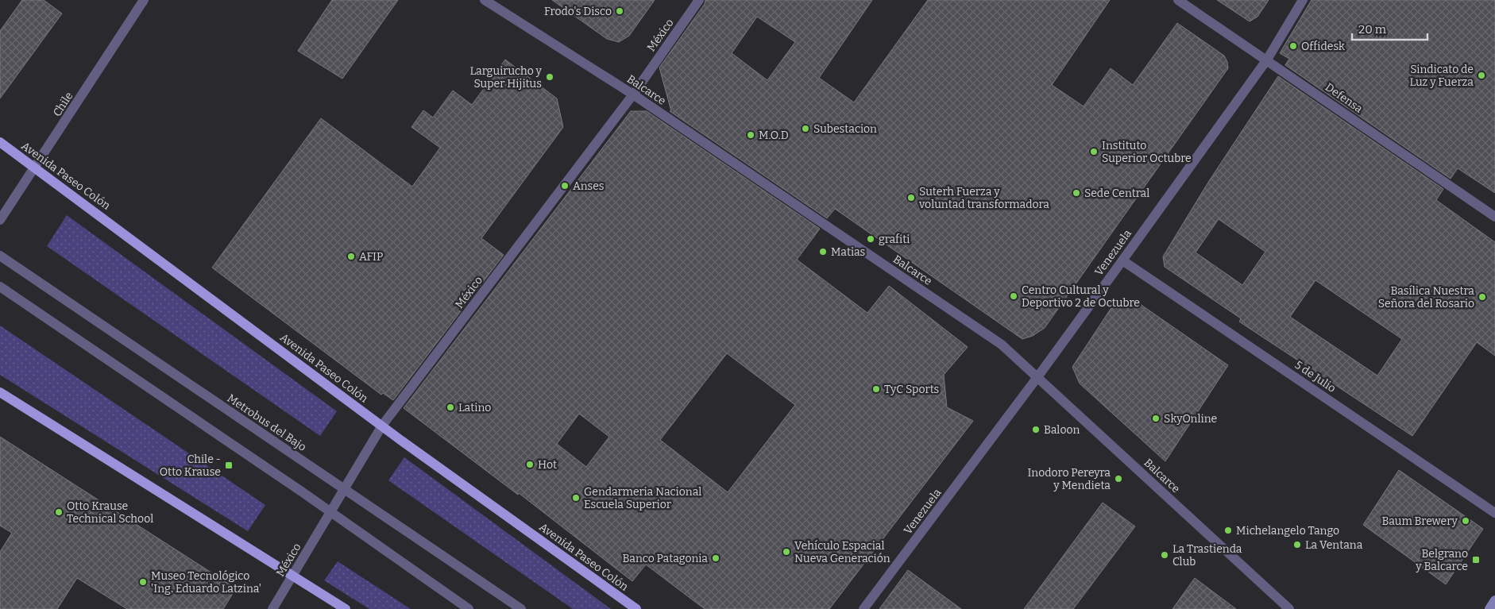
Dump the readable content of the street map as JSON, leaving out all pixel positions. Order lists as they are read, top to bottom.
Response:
{
  "streets": {
    "main road": ["Avenida Paseo Colón"],
    "street": [
      "México",
      "Balcarce",
      "Defensa",
      "Chile",
      "Venezuela",
      "5 de Julio",
      "Metrobus del Bajo"
    ]
  },
  "crossings": [
    ["México", "Balcarce"],
    ["México", "Avenida Paseo Colón"],
    ["México", "Metrobus del Bajo"],
    ["Balcarce", "Venezuela"],
    ["Defensa", "Venezuela"],
    ["Chile", "Avenida Paseo Colón"],
    ["Venezuela", "5 de Julio"]
  ],
  "places": {
    "other": [
      "Frodo's Disco",
      "Offidesk",
      "Sindicato de Luz y Fuerza",
      "Larguirucho y Super Hijitus",
      "Subestacion",
      "M.O.D",
      "Instituto Superior Octubre",
      "Anses",
      "Sede Central",
      "Suterh Fuerza y voluntad transformadora",
      "grafiti",
      "Matias",
      "AFIP",
      "Centro Cultural y Deportivo 2 de Octubre",
      "Basílica Nuestra Señora del Rosario",
      "TyC Sports",
      "Latino",
      "SkyOnline",
      "Baloon",
      "Hot",
      "Inodoro Pereyra y Mendieta",
      "Gendarmeria Nacional Escuela Superior",
      "Otto Krause Technical School",
      "Baum Brewery",
      "Michelangelo Tango",
      "La Ventana",
      "Vehículo Espacial Nueva Generación",
      "La Trastienda Club",
      "Banco Patagonia",
      "Museo Tecnológico 'Ing. Eduardo Latzina'"
    ],
    "transit": ["Chile - Otto Krause", "Belgrano y Balcarce"]
  },
  "scale_bar": "20 m"
}
